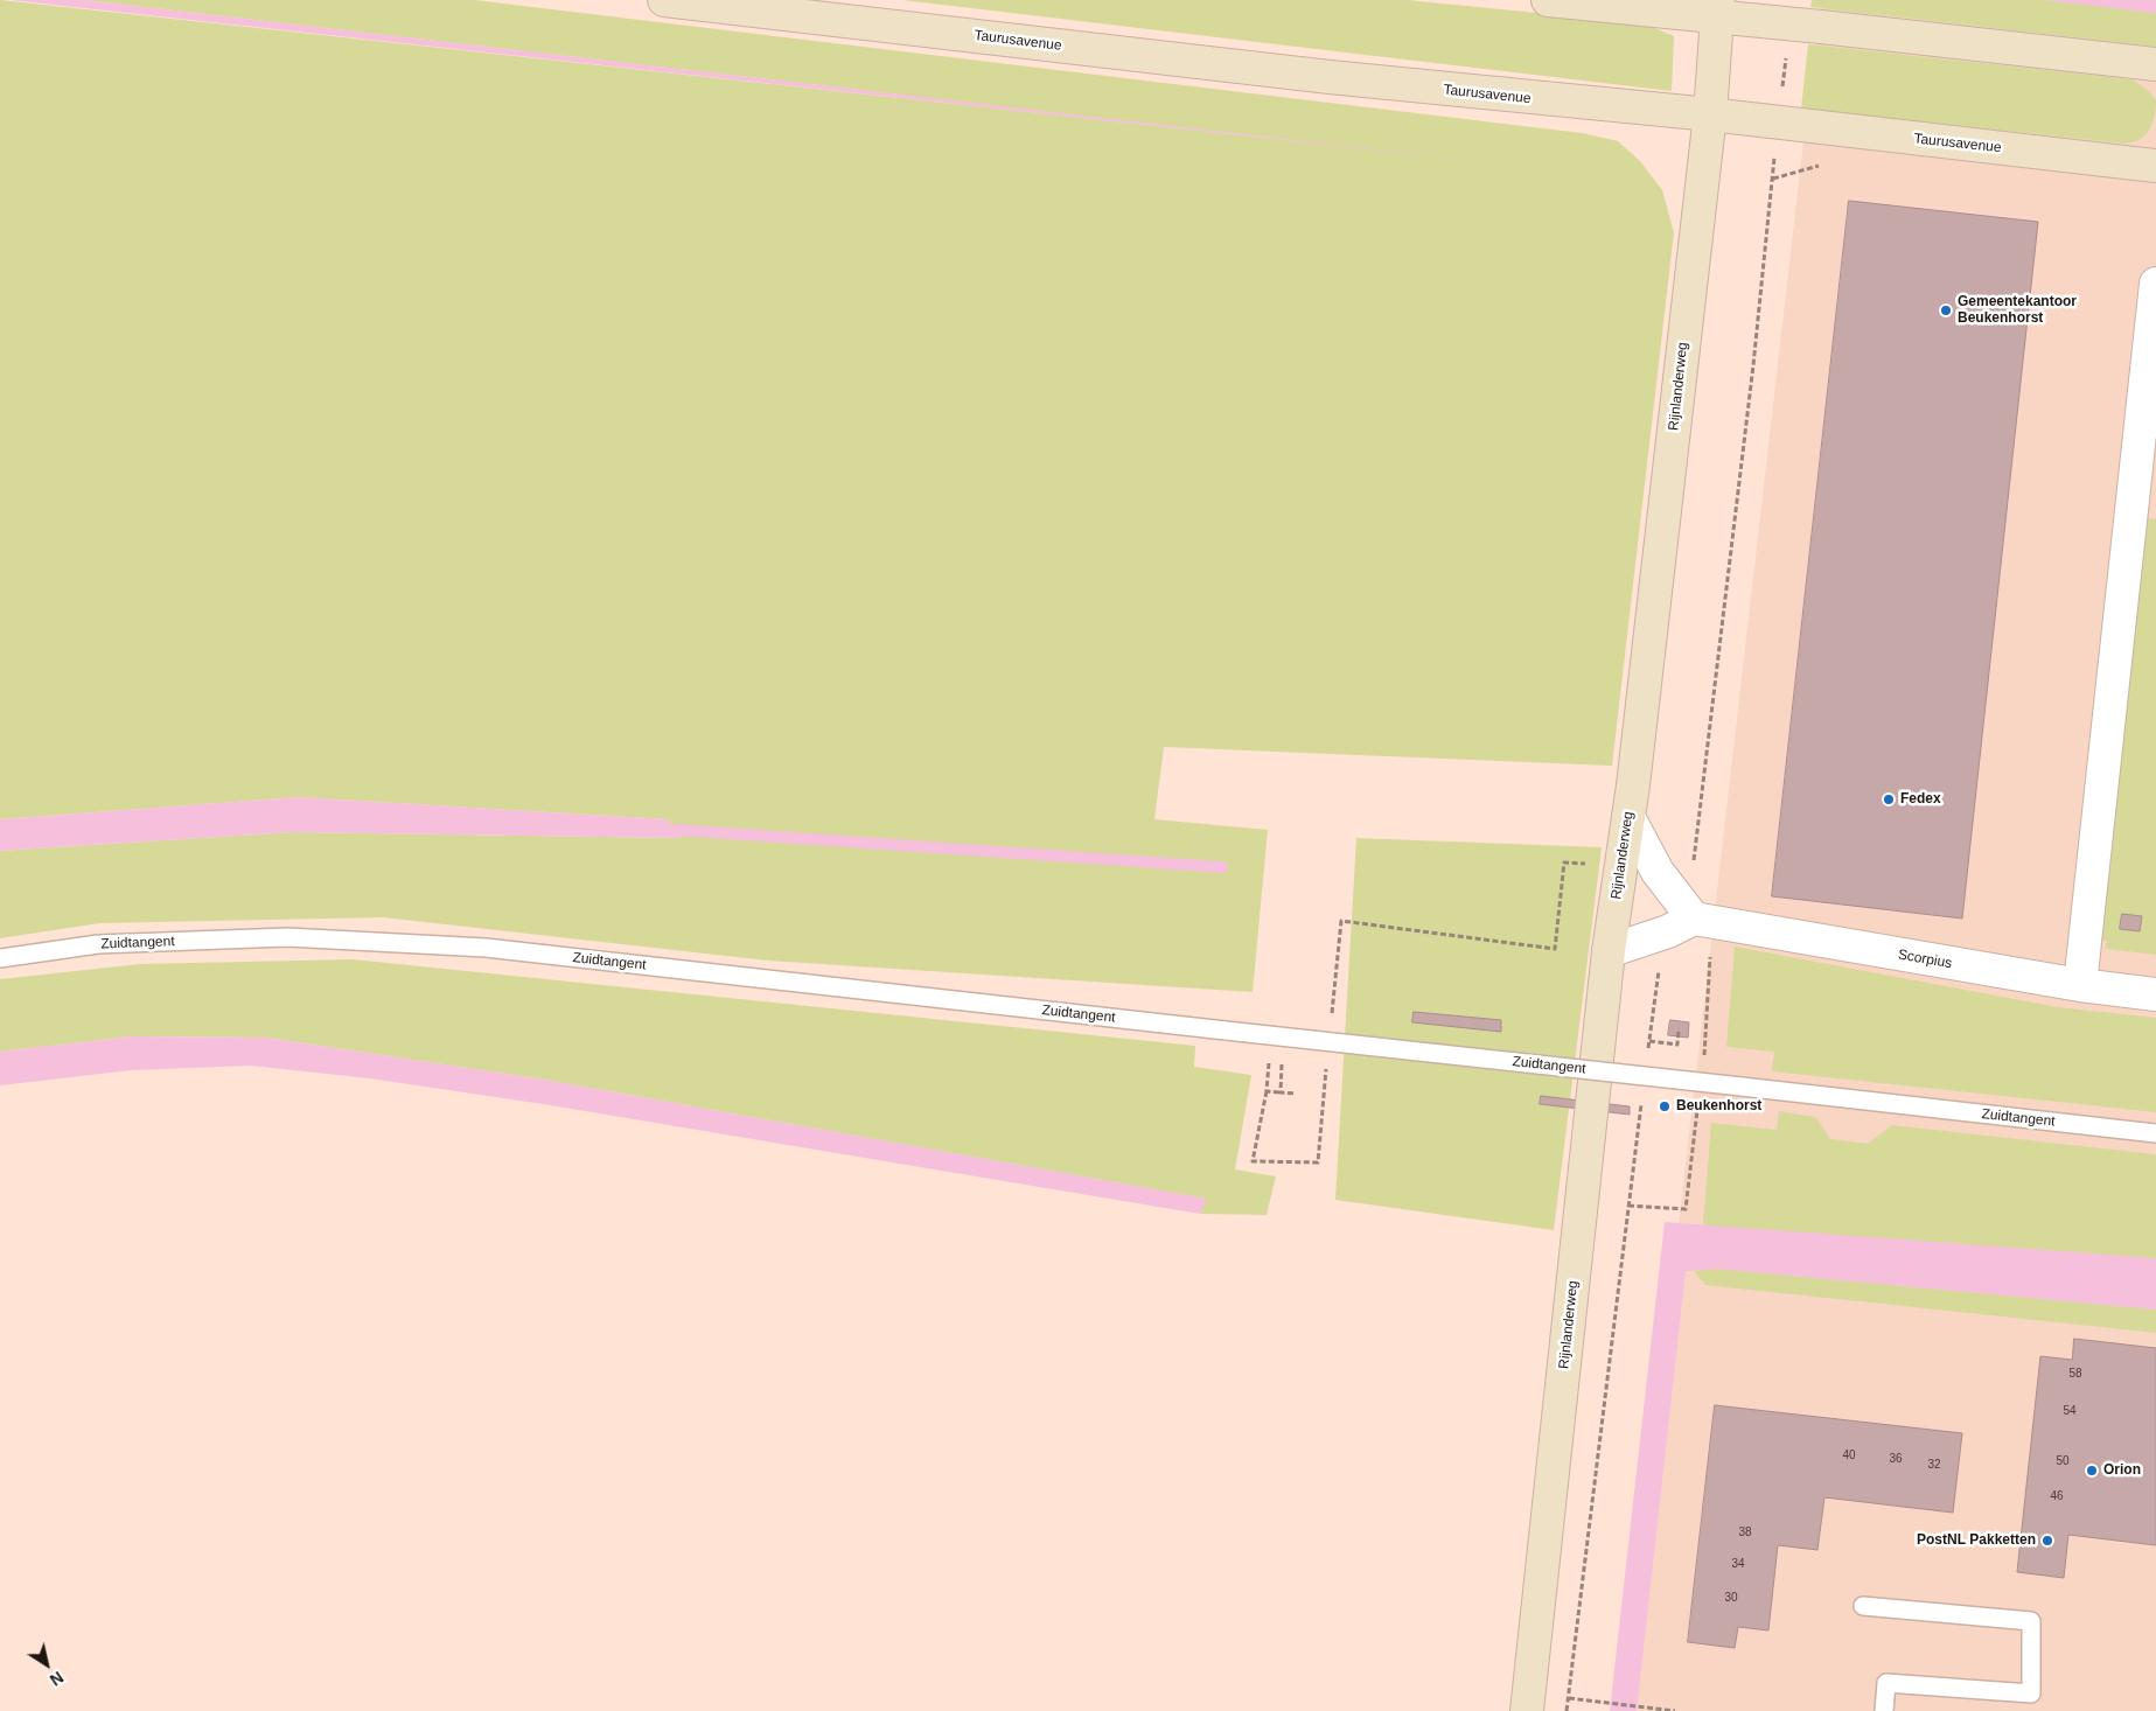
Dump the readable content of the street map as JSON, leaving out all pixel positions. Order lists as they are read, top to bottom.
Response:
{
  "streets": {
    "main road": ["Taurusavenue", "Rijnlanderweg"],
    "street": ["Scorpius"],
    "lane": ["Zuidtangent"]
  },
  "crossings": [
    ["Taurusavenue", "Rijnlanderweg"]
  ],
  "places": [
    "Gemeentekantoor Beukenhorst",
    "Fedex",
    "Beukenhorst",
    "Orion",
    "PostNL Pakketten"
  ],
  "house_numbers": [
    "58",
    "54",
    "40",
    "36",
    "50",
    "32",
    "46",
    "38",
    "34",
    "30"
  ],
  "north": "bottom right"
}
